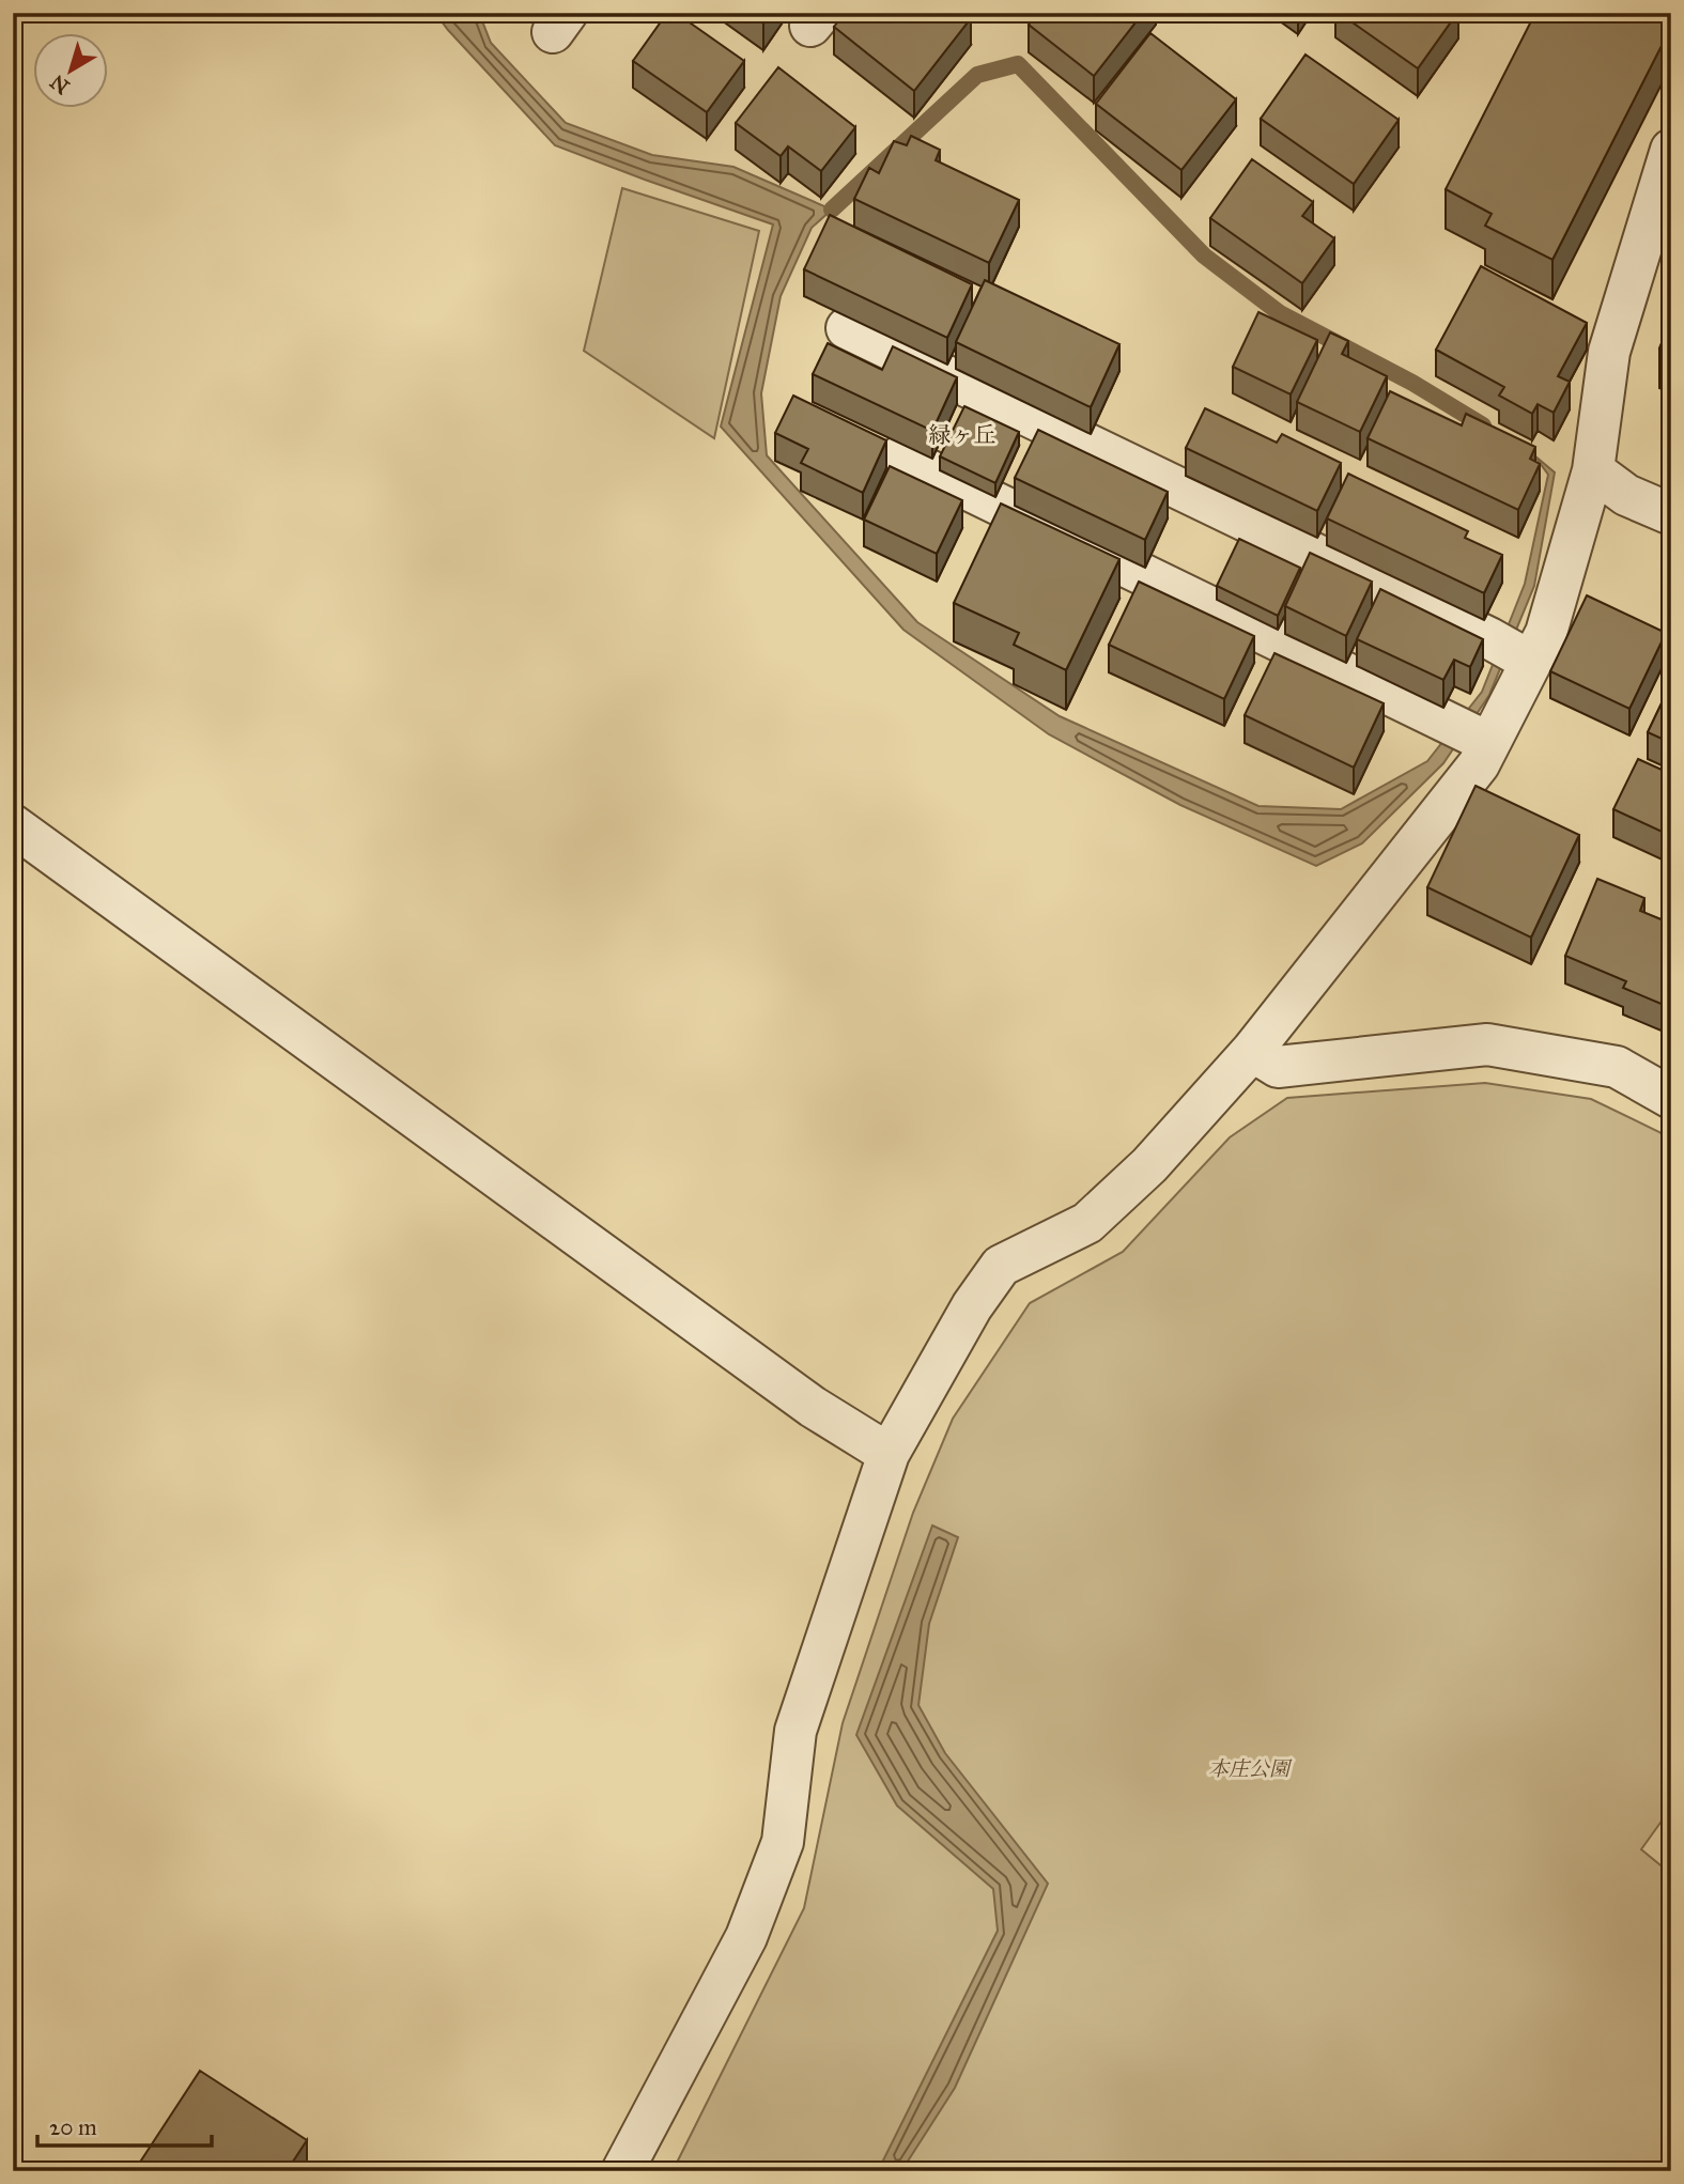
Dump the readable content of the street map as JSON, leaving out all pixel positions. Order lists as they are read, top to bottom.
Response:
{
  "districts": ["緑ヶ丘"],
  "parks": ["本庄公園"],
  "scale_bar": "20 m",
  "north": "bottom left"
}
